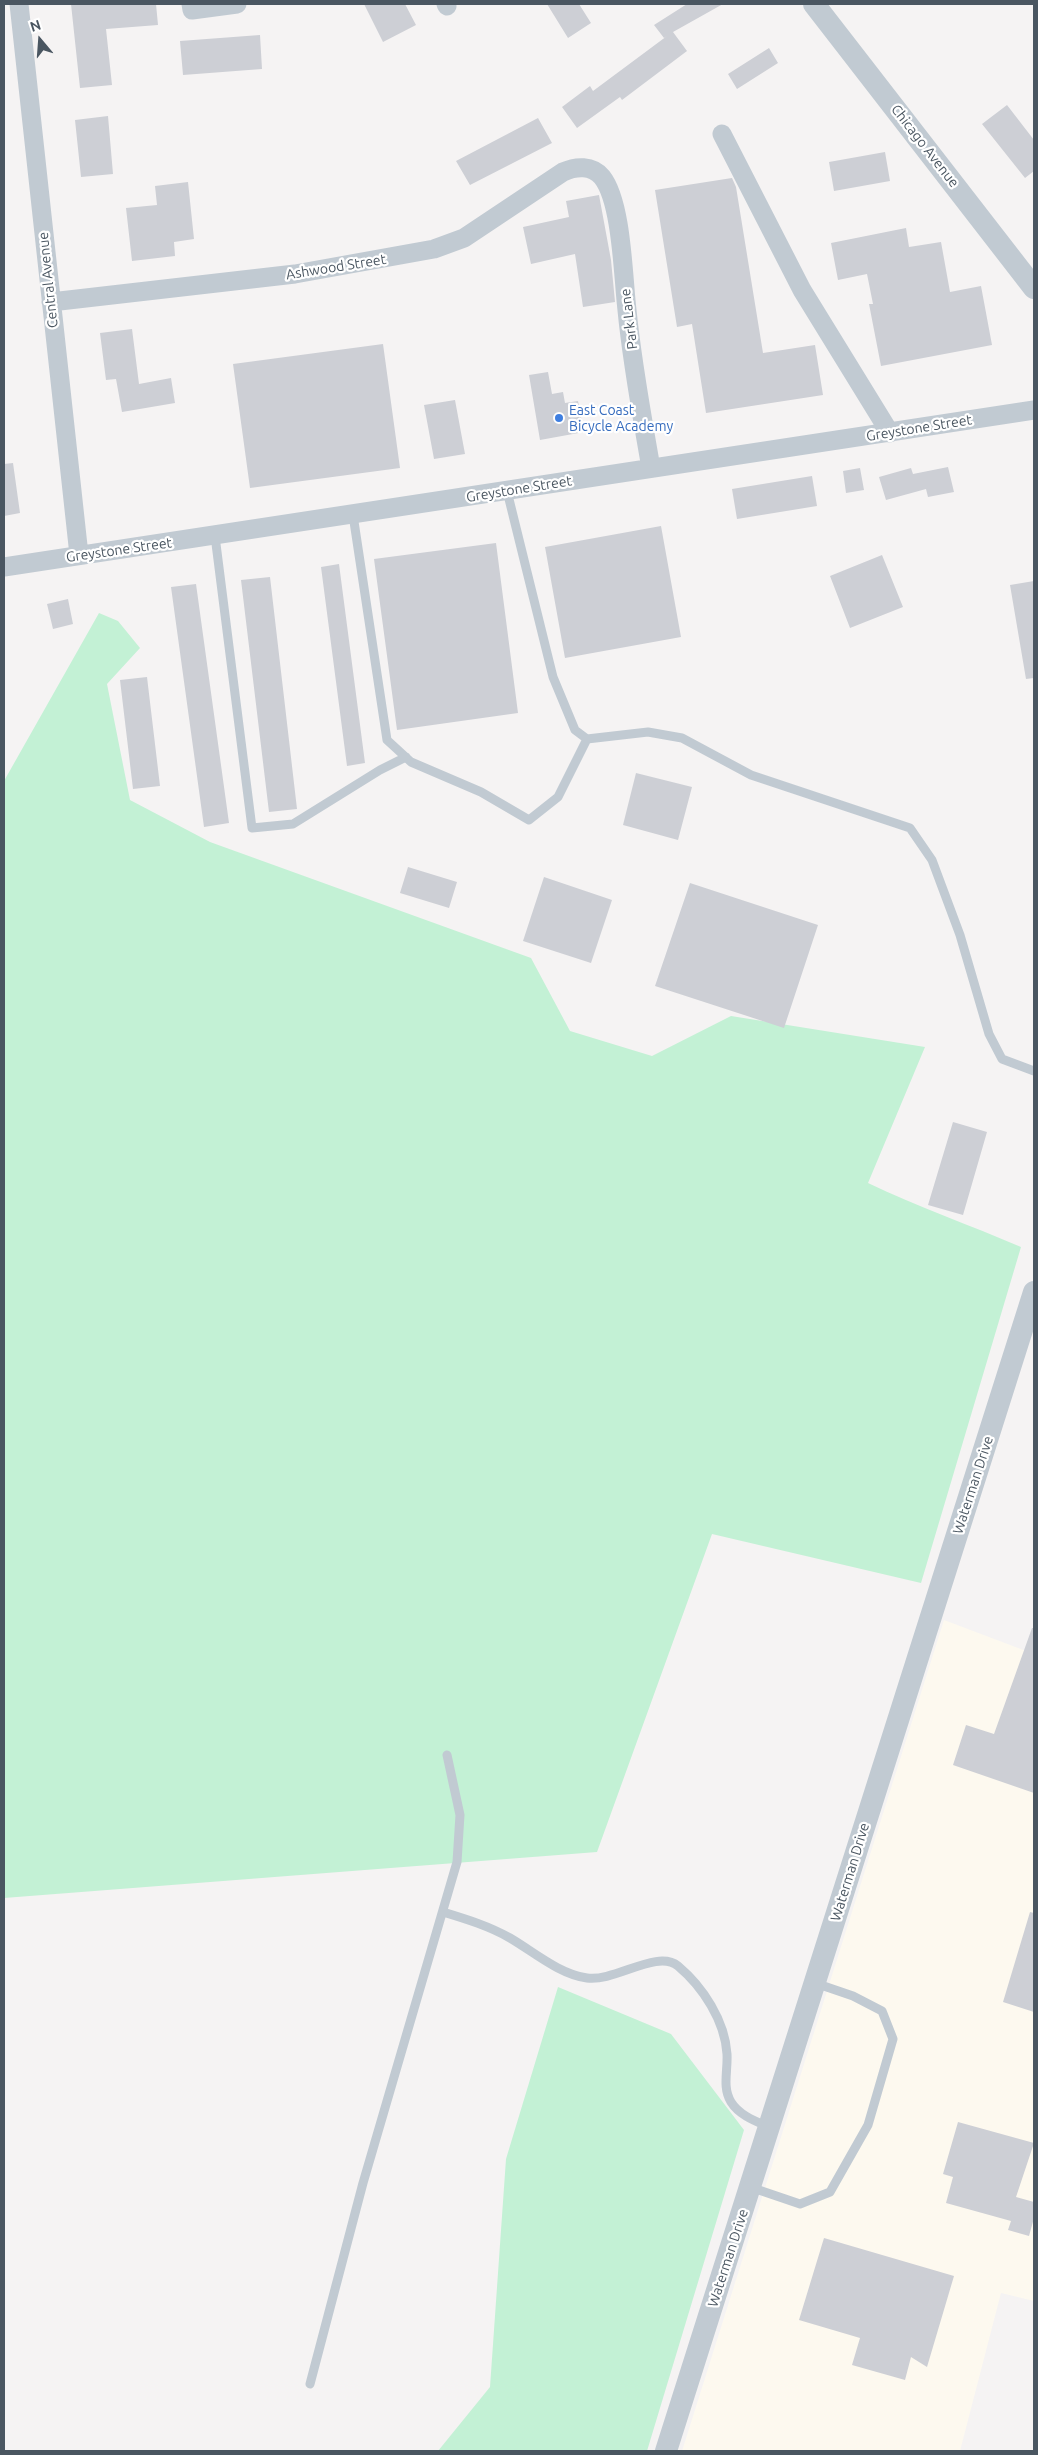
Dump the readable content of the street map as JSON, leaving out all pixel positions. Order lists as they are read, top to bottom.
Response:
{
  "streets": {
    "street": [
      "Chicago Avenue",
      "Ashwood Street",
      "Central Avenue",
      "Park Lane",
      "Greystone Street",
      "Waterman Drive"
    ]
  },
  "crossings": [
    ["Ashwood Street", "Central Avenue"],
    ["Ashwood Street", "Park Lane"],
    ["Central Avenue", "Greystone Street"],
    ["Park Lane", "Greystone Street"]
  ],
  "places": ["East Coast Bicycle Academy"],
  "north": "top"
}
